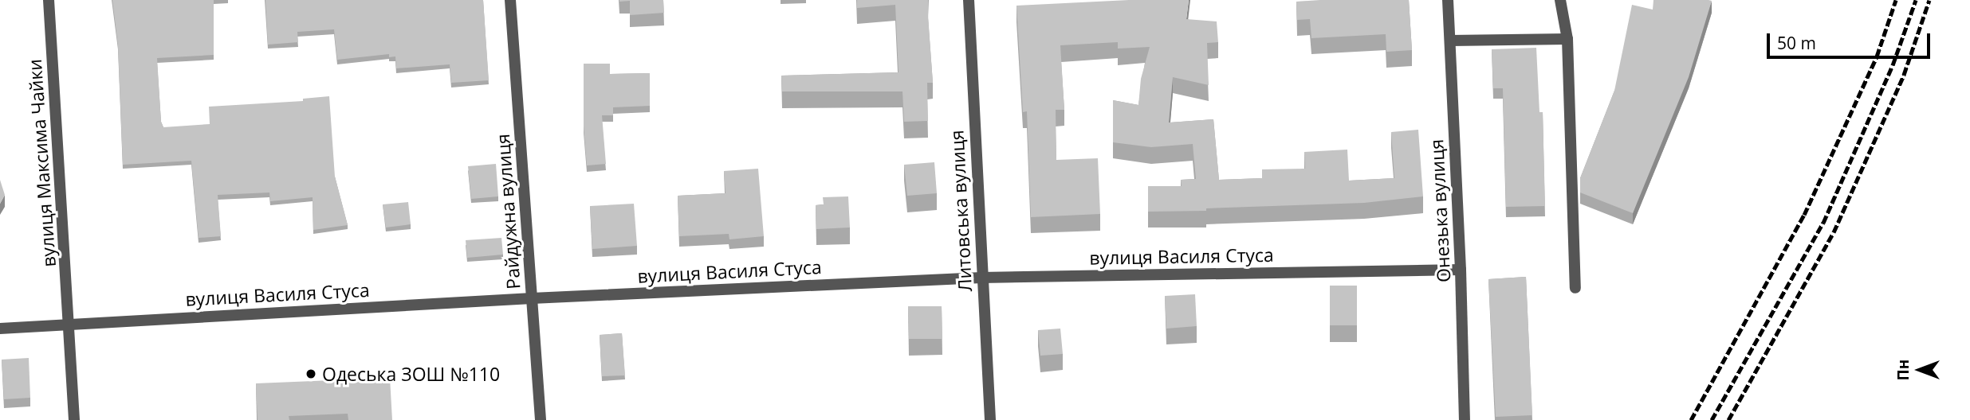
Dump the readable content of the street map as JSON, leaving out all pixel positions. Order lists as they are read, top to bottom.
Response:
{
  "streets": {
    "street": [
      "вулиця Максима Чайки",
      "Литовська вулиця",
      "Онезька вулиця",
      "Райдужна вулиця",
      "вулиця Василя Стуса"
    ]
  },
  "crossings": [
    ["вулиця Максима Чайки", "вулиця Василя Стуса"],
    ["Литовська вулиця", "вулиця Василя Стуса"],
    ["Онезька вулиця", "вулиця Василя Стуса"],
    ["Райдужна вулиця", "вулиця Василя Стуса"]
  ],
  "places": ["Одеська ЗОШ №110"],
  "scale_bar": "50 m",
  "north": "left"
}
